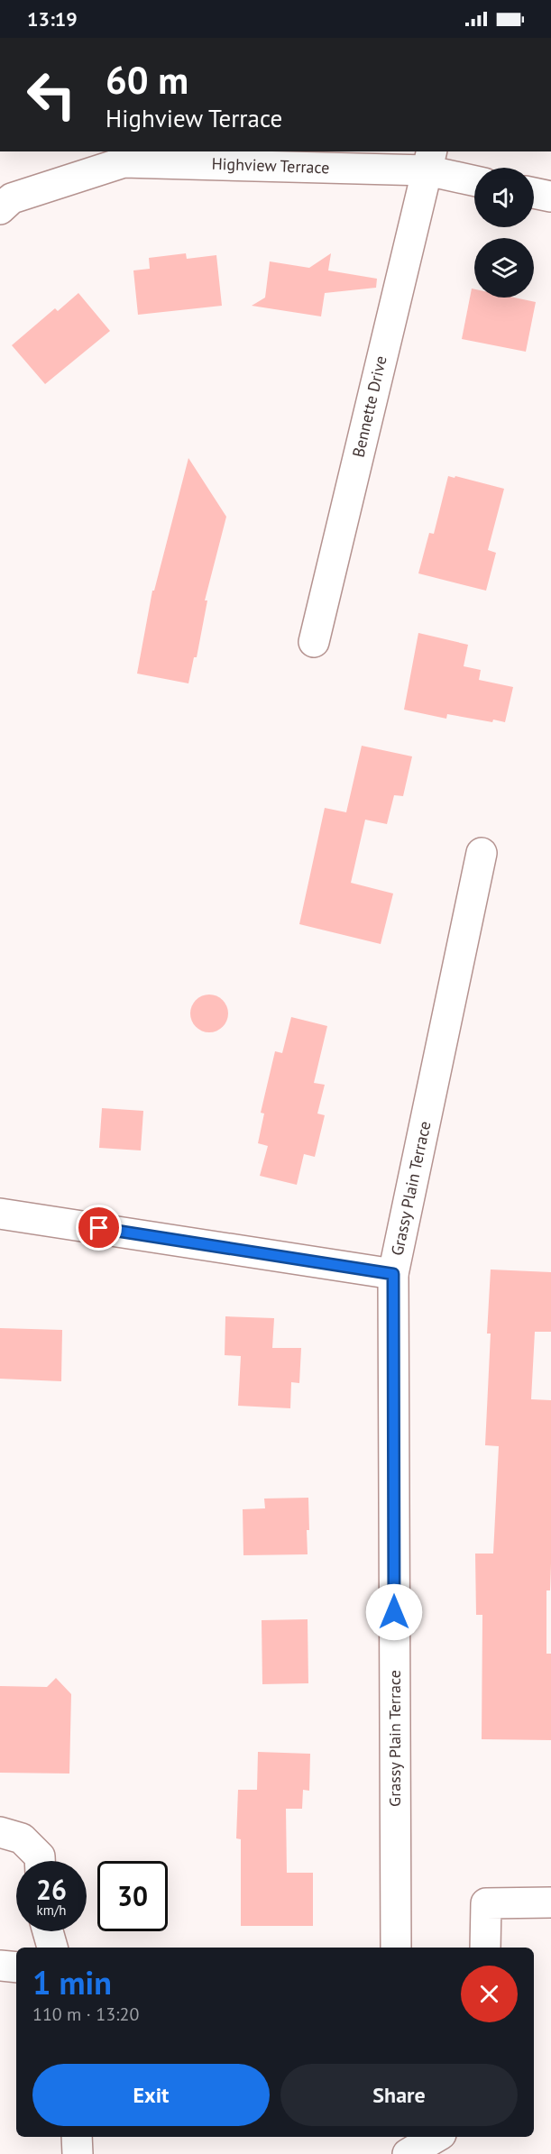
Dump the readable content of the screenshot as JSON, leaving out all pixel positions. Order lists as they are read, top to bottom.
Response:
{
  "streets": {
    "street": ["Highview Terrace", "Bennette Drive", "Grassy Plain Terrace"]
  },
  "crossings": [
    ["Highview Terrace", "Bennette Drive"]
  ],
  "page": {
    "status": "13:19",
    "turn": ["60 m", "Highview Terrace"],
    "speed": "26 km/h",
    "limit": "30",
    "heading": ["1 min", "110 m · 13:20"],
    "buttons": ["Exit", "Share"]
  }
}
